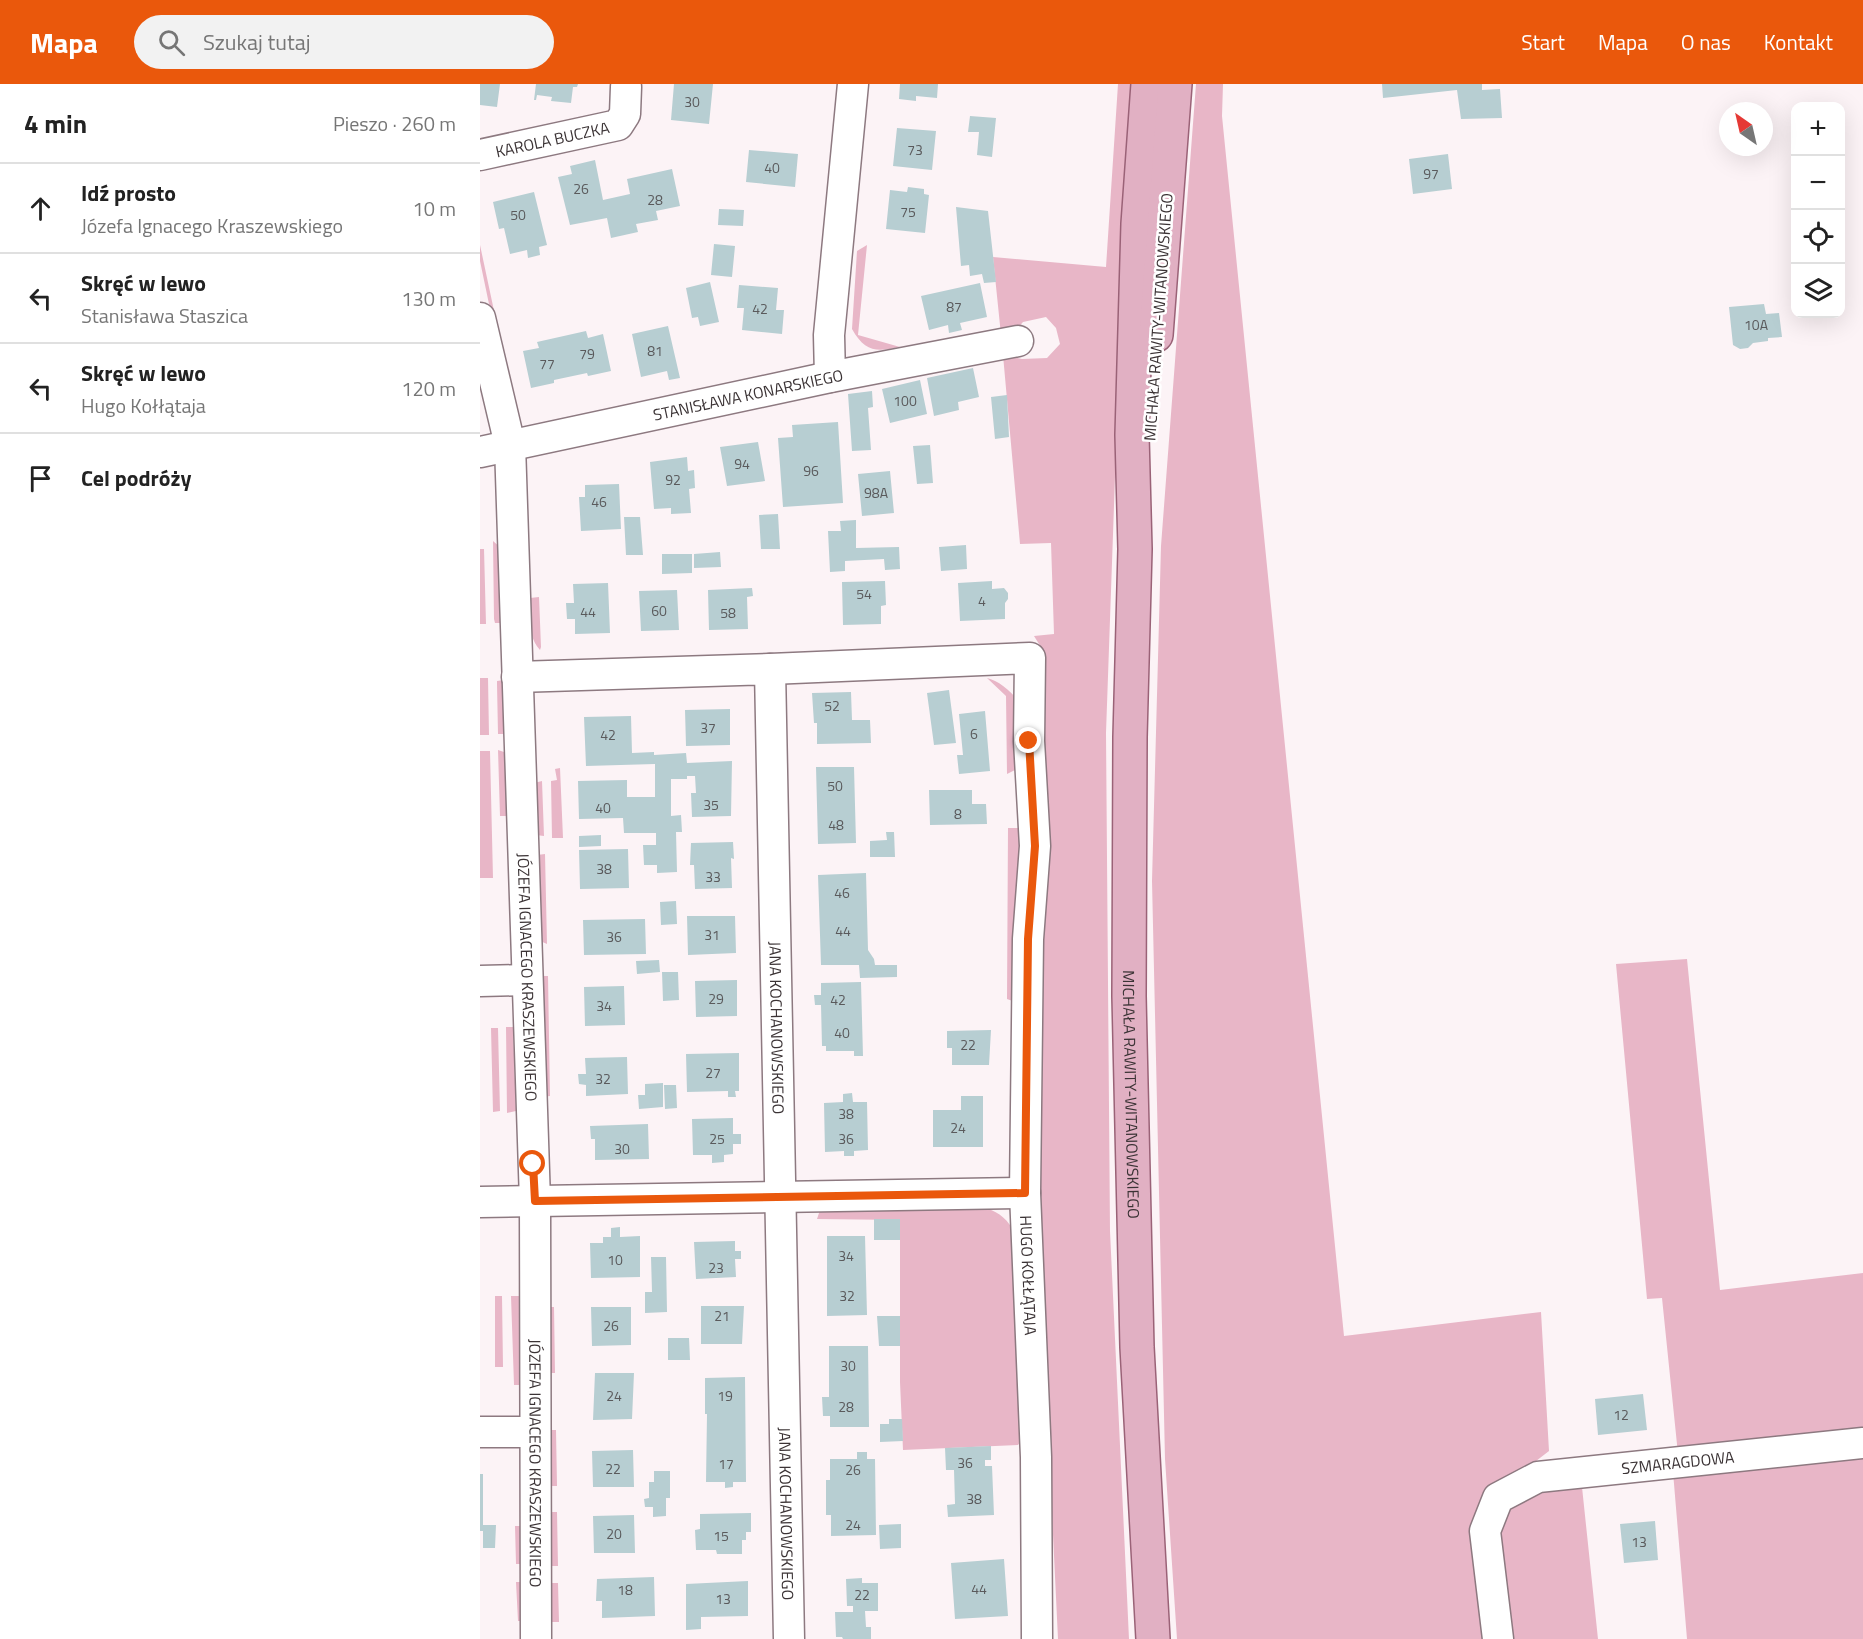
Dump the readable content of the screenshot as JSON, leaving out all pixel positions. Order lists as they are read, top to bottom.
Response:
{
  "streets": {
    "main road": ["MICHAŁA RAWITY-WITANOWSKIEGO"],
    "street": [
      "KAROLA BUCZKA",
      "STANISŁAWA KONARSKIEGO",
      "JÓZEFA IGNACEGO KRASZEWSKIEGO",
      "JANA KOCHANOWSKIEGO",
      "HUGO KOŁŁĄTAJA",
      "SZMARAGDOWA"
    ]
  },
  "crossings": [
    ["STANISŁAWA KONARSKIEGO", "JÓZEFA IGNACEGO KRASZEWSKIEGO"],
    ["JANA KOCHANOWSKIEGO", "HUGO KOŁŁĄTAJA"]
  ],
  "house_numbers": [
    "30",
    "73",
    "40",
    "97",
    "26",
    "28",
    "75",
    "50",
    "87",
    "42",
    "10A",
    "81",
    "79",
    "77",
    "100",
    "94",
    "96",
    "92",
    "98A",
    "46",
    "54",
    "4",
    "60",
    "44",
    "58",
    "52",
    "37",
    "6",
    "42",
    "50",
    "35",
    "40",
    "8",
    "48",
    "38",
    "33",
    "46",
    "44",
    "31",
    "36",
    "29",
    "42",
    "34",
    "40",
    "22",
    "27",
    "32",
    "38",
    "24",
    "25",
    "36",
    "30",
    "34",
    "10",
    "23",
    "32",
    "21",
    "26",
    "30",
    "24",
    "19",
    "28",
    "12",
    "36",
    "17",
    "22",
    "26",
    "38",
    "24",
    "20",
    "15",
    "13",
    "44",
    "18",
    "22",
    "13"
  ],
  "north": "top left",
  "page": {
    "header": "Mapa",
    "search": "Szukaj tutaj",
    "nav": [
      "Start",
      "Mapa",
      "O nas",
      "Kontakt"
    ],
    "heading": ["4 min", "Pieszo · 260 m"],
    "map_buttons": ["+", "−"],
    "list": [
      ["Idź prosto", "Józefa Ignacego Kraszewskiego", "10 m"],
      ["Skręć w lewo", "Stanisława Staszica", "130 m"],
      ["Skręć w lewo", "Hugo Kołłątaja", "120 m"],
      "Cel podróży"
    ]
  }
}
